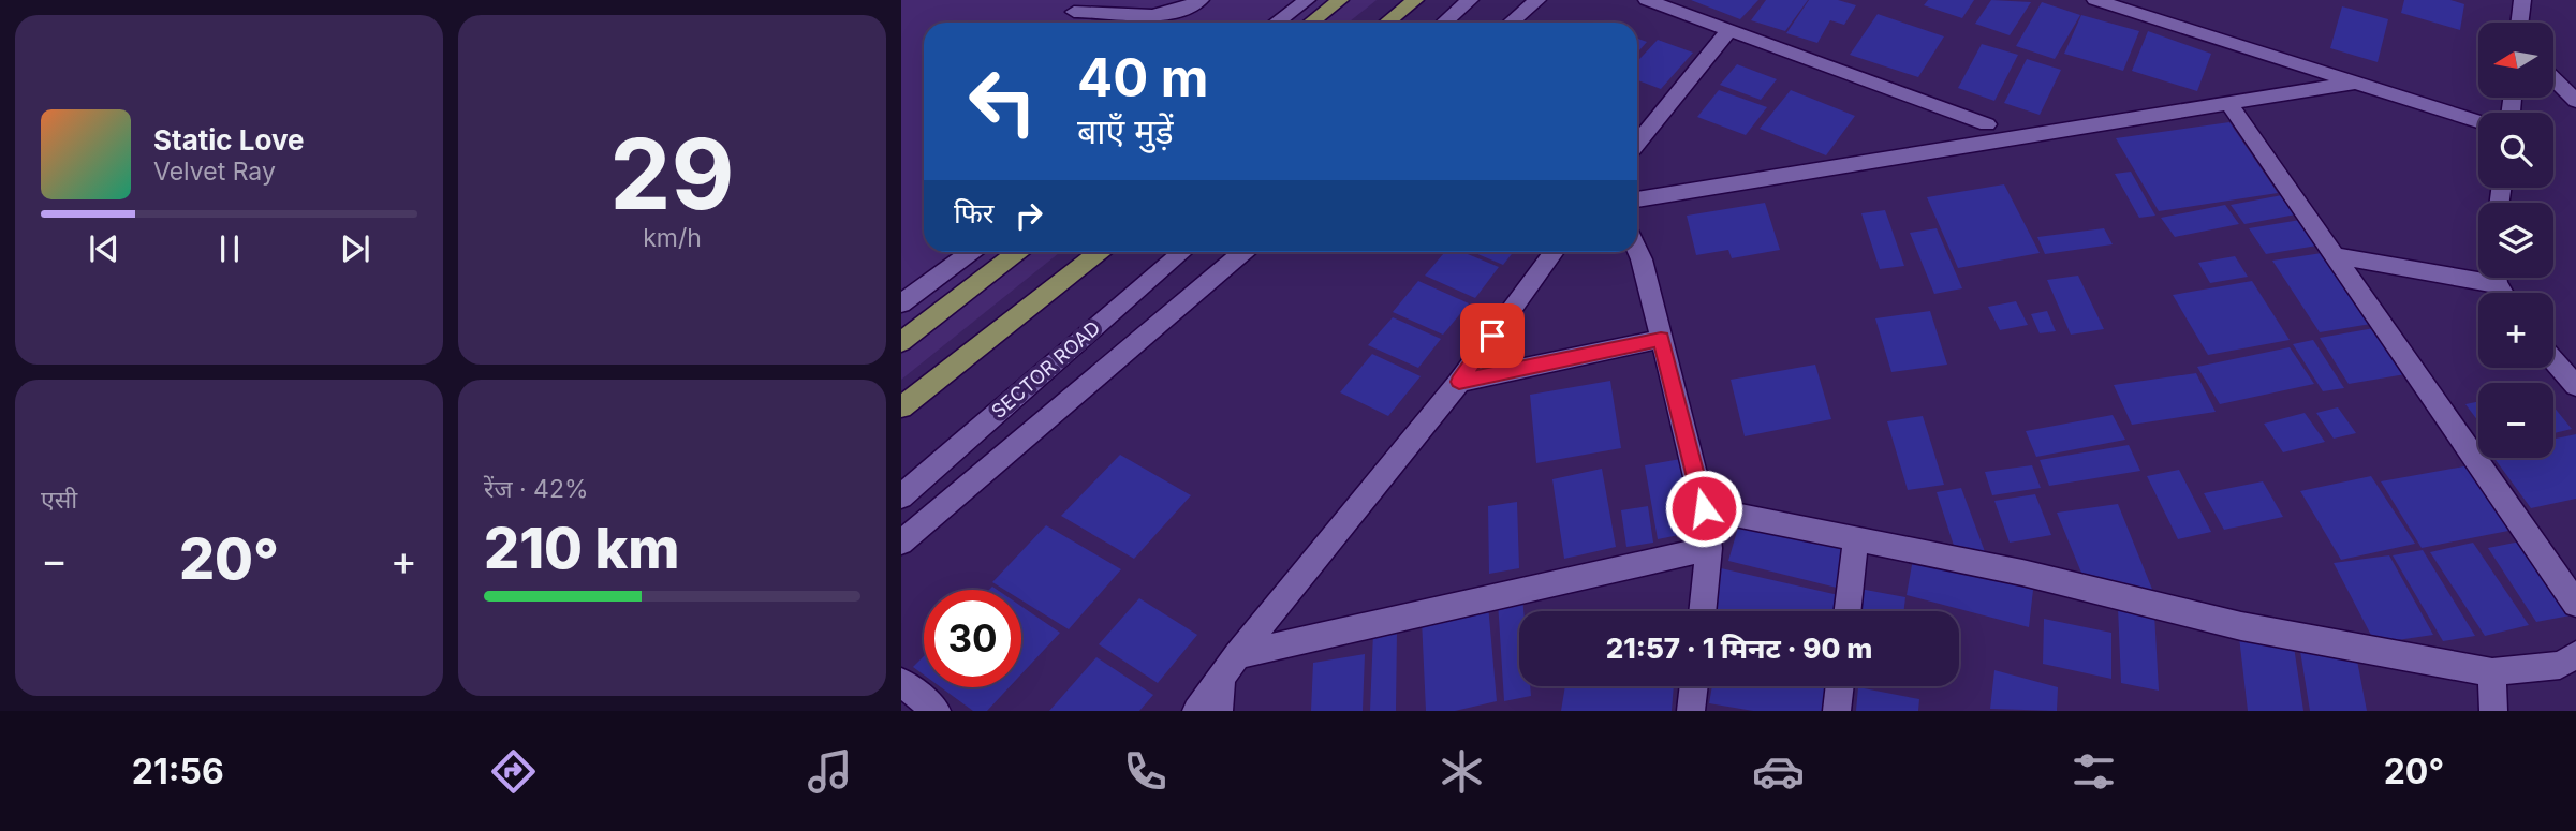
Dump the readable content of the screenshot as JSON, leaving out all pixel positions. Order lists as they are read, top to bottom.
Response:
{
  "streets": {
    "street": ["SECTOR ROAD"]
  },
  "north": "left",
  "page": {
    "tile": [
      ["29", "km/h"],
      "एसी",
      ["रेंज · 42%", "210 km"]
    ],
    "map_buttons": ["+", "−"],
    "turn": ["40 m", "बाएँ मुड़ें"],
    "song": ["Static Love", "Velvet Ray"],
    "then": "फिर",
    "heat": ["−", "20°", "+"],
    "limit": "30",
    "trip": "21:57 · 1 मिनट · 90 m",
    "tabs": ["21:56", "20°"]
  }
}
